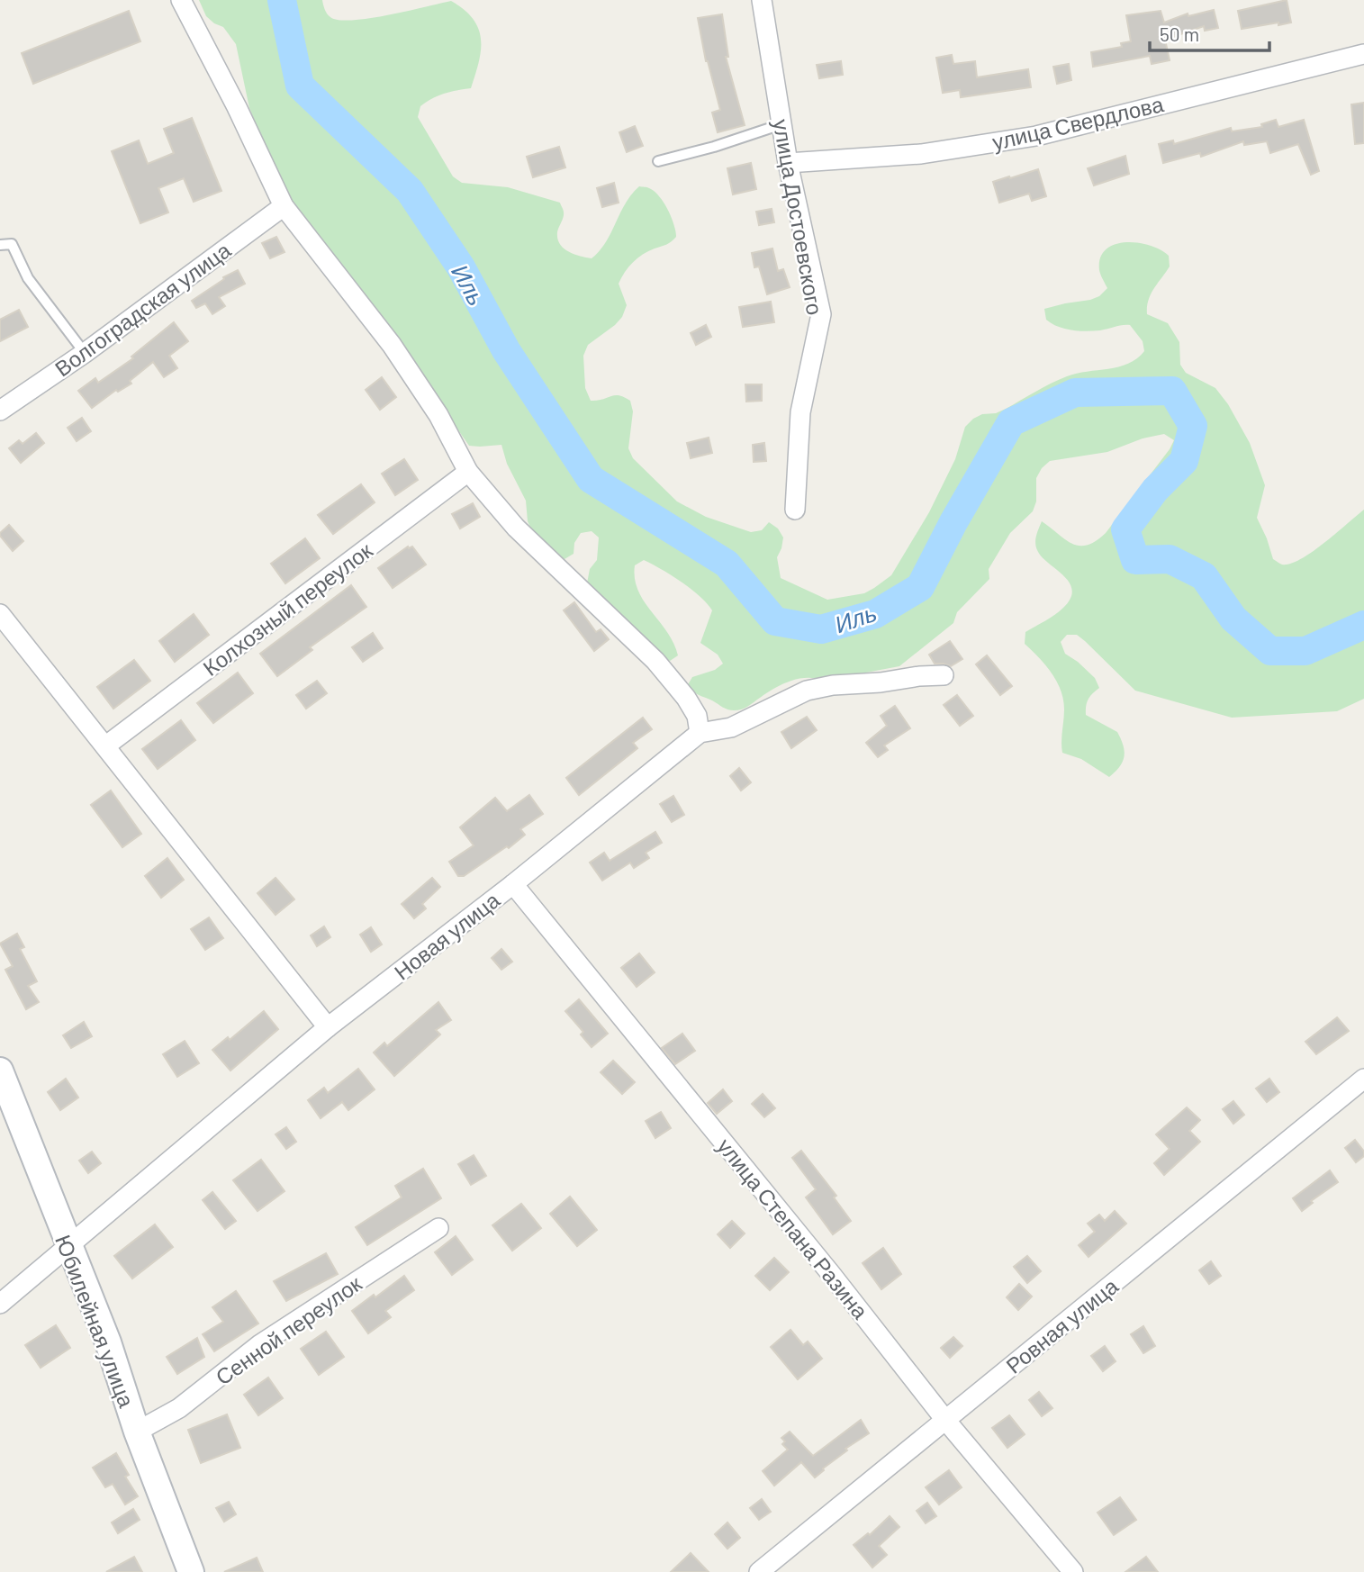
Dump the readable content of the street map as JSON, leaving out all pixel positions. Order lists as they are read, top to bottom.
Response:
{
  "streets": {
    "street": [
      "улица Свердлова",
      "улица Достоевского",
      "Волгоградская улица",
      "Колхозный переулок",
      "Новая улица",
      "улица Степана Разина",
      "Юбилейная улица",
      "Ровная улица",
      "Сенной переулок"
    ]
  },
  "crossings": [
    ["улица Свердлова", "улица Достоевского"],
    ["Новая улица", "улица Степана Разина"],
    ["Новая улица", "Юбилейная улица"],
    ["улица Степана Разина", "Ровная улица"],
    ["Юбилейная улица", "Сенной переулок"]
  ],
  "water": ["Иль"],
  "scale_bar": "50 m"
}
